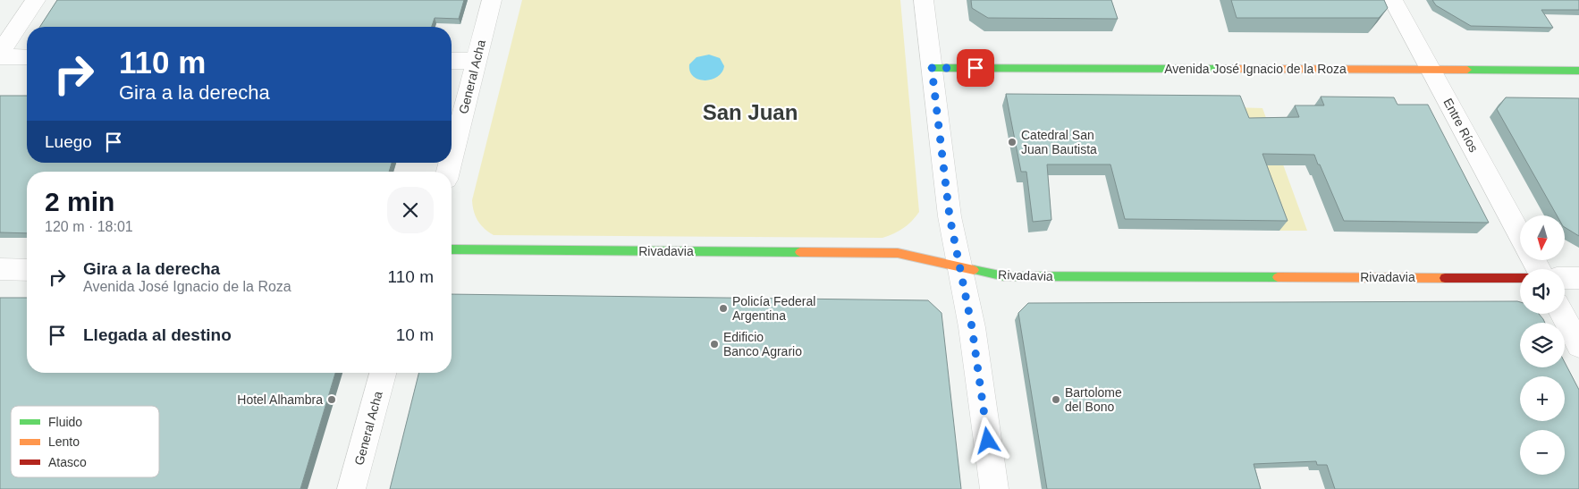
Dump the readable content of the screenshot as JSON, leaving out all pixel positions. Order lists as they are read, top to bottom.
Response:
{
  "streets": {
    "street": [
      "Avenida José Ignacio de la Roza",
      "General Acha",
      "Entre Ríos",
      "Rivadavia"
    ]
  },
  "crossings": [
    ["Avenida José Ignacio de la Roza", "Entre Ríos"]
  ],
  "districts": ["San Juan"],
  "places": [
    "Catedral San Juan Bautista",
    "Policía Federal Argentina",
    "Edificio Banco Agrario",
    "Hotel Alhambra",
    "Bartolome del Bono"
  ],
  "legend": ["Fluido", "Lento", "Atasco"],
  "north": "bottom",
  "page": {
    "turn": ["110 m", "Gira a la derecha"],
    "then": "Luego",
    "heading": ["2 min", "120 m · 18:01"],
    "map_buttons": ["+", "−"],
    "list": [
      {
        "name": "Gira a la derecha",
        "note": "Avenida José Ignacio de la Roza",
        "value": "110 m"
      },
      {
        "name": "Llegada al destino",
        "value": "10 m"
      }
    ]
  }
}
